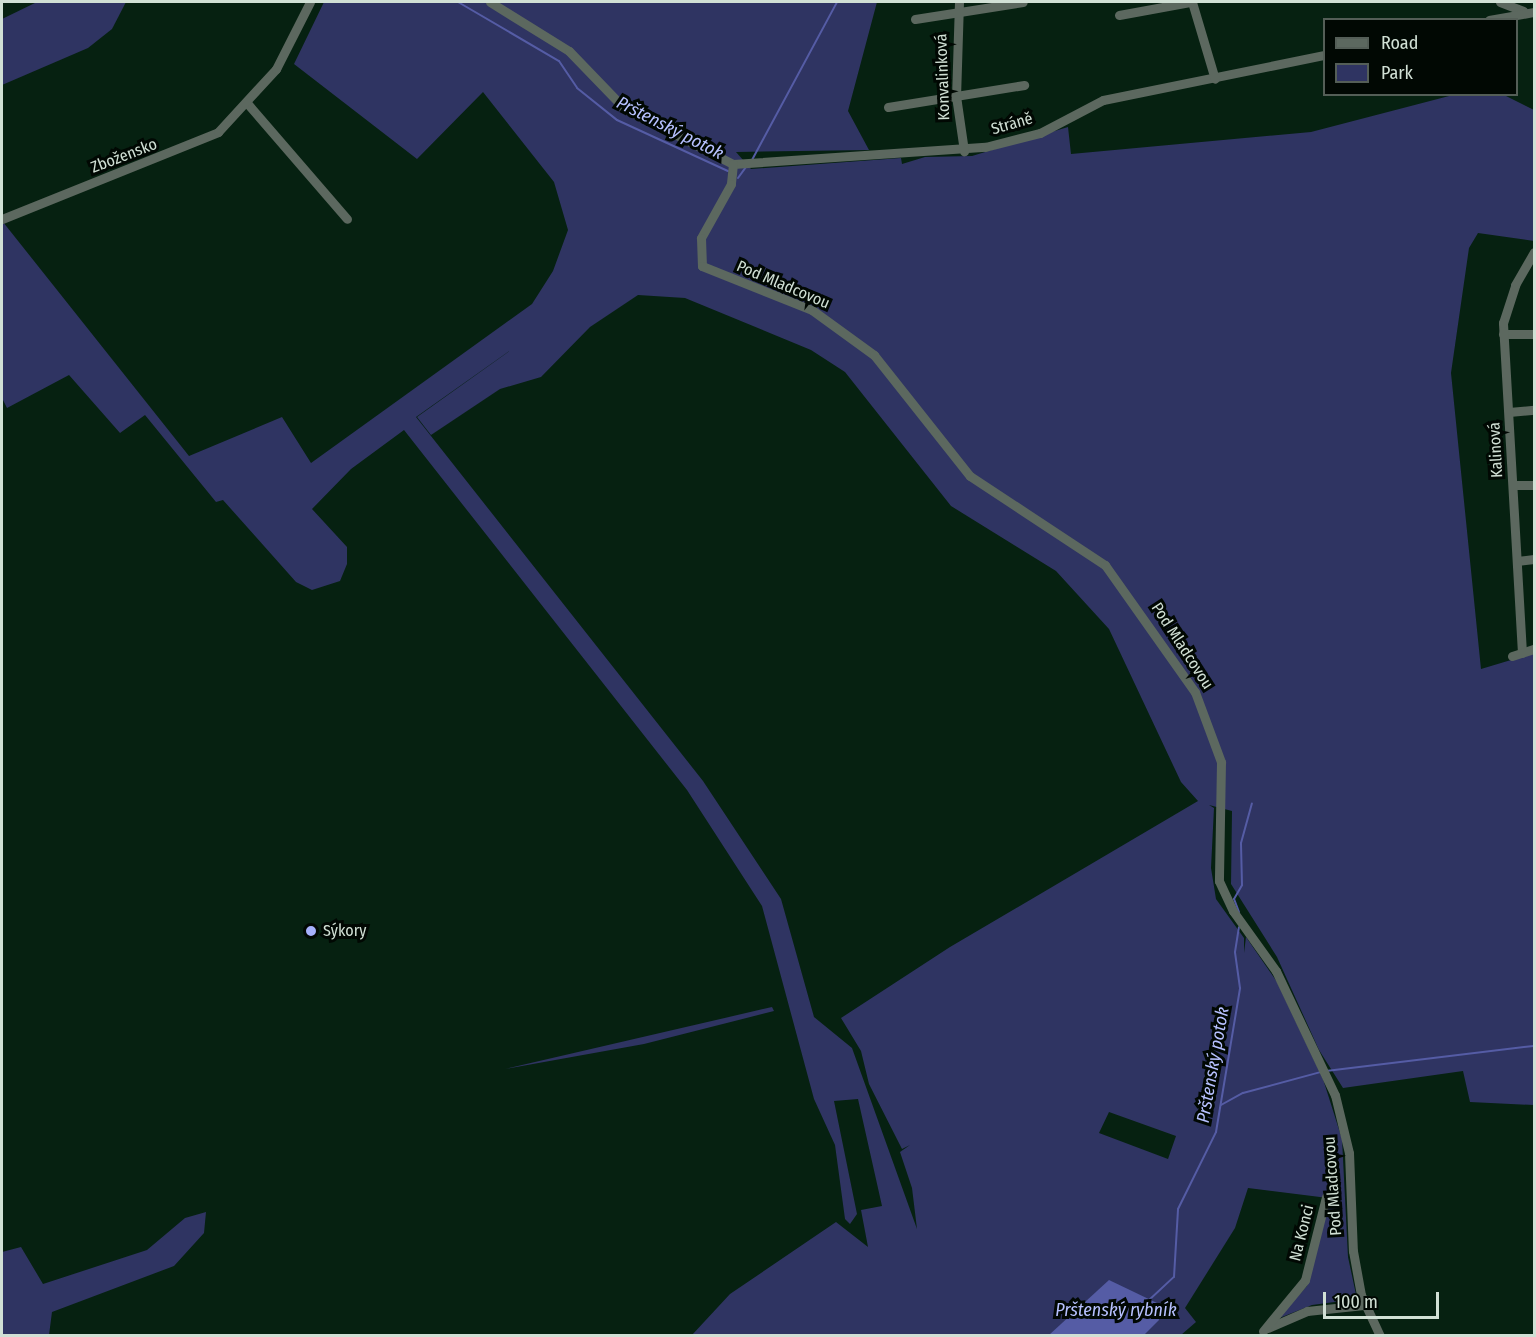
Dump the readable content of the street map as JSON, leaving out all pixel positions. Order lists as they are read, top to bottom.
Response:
{
  "streets": {
    "street": [
      "Konvalinková",
      "Stráně",
      "Zbožensko",
      "Pod Mladcovou",
      "Kalinová",
      "Na Konci"
    ]
  },
  "crossings": [
    ["Konvalinková", "Stráně"],
    ["Stráně", "Pod Mladcovou"]
  ],
  "water": ["Prštenský potok", "Prštenský rybník"],
  "places": ["Sýkory"],
  "legend": ["Road", "Park"],
  "scale_bar": "100 m"
}
